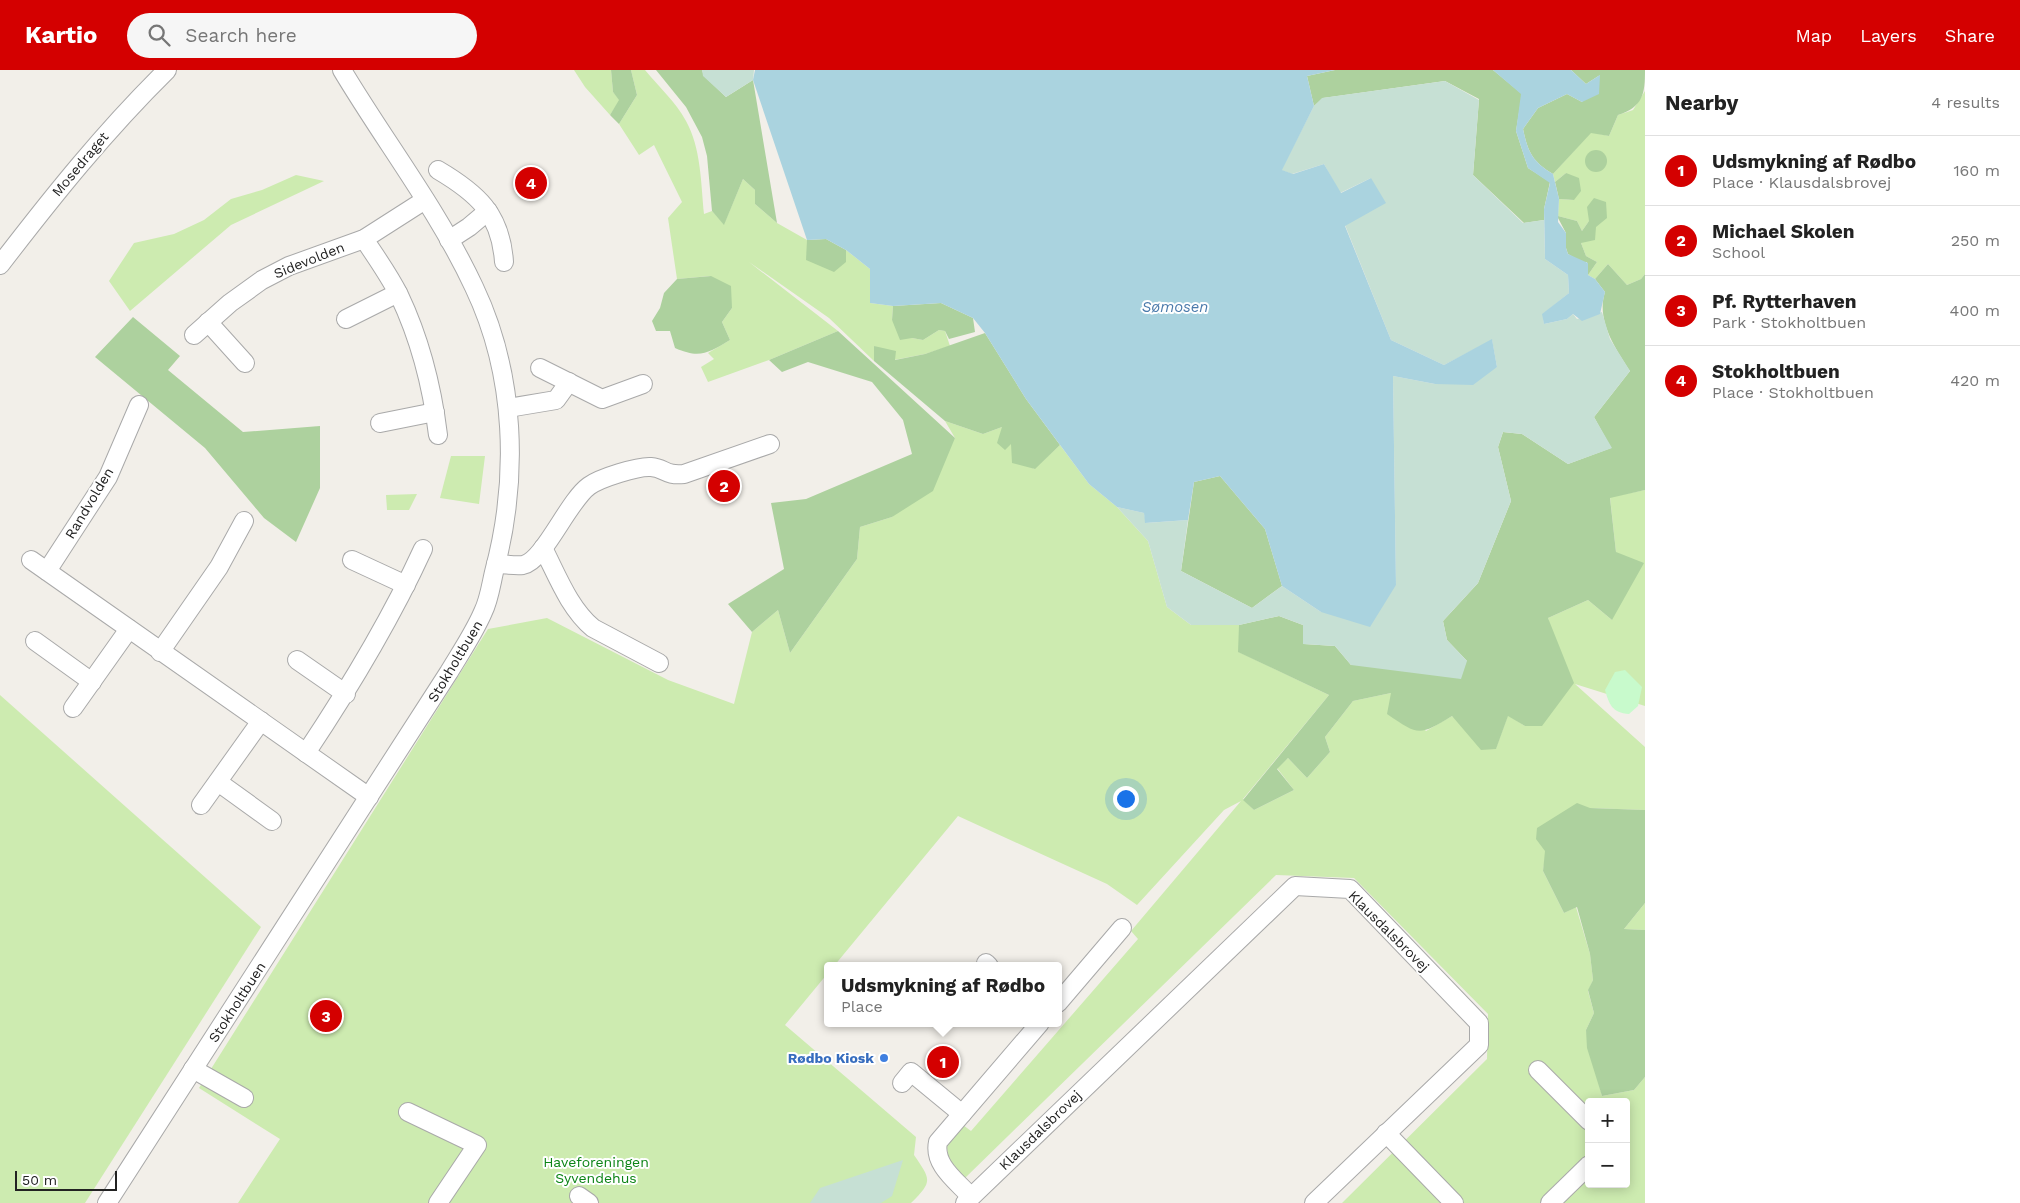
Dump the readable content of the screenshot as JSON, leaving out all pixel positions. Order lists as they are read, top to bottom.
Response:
{
  "streets": {
    "street": [
      "Mosedraget",
      "Sidevolden",
      "Randvolden",
      "Stokholtbuen",
      "Klausdalsbrovej"
    ]
  },
  "crossings": [
    ["Sidevolden", "Stokholtbuen"]
  ],
  "water": ["Sømosen"],
  "parks": ["Haveforeningen Syvendehus"],
  "places": ["Rødbo Kiosk"],
  "scale_bar": "50 m",
  "page": {
    "header": "Kartio",
    "search": "Search here",
    "nav": ["Map", "Layers", "Share"],
    "heading": ["Nearby", "4 results"],
    "list": [
      {
        "mark": "1",
        "name": "Udsmykning af Rødbo",
        "note": "Place · Klausdalsbrovej",
        "value": "160 m"
      },
      {
        "mark": "2",
        "name": "Michael Skolen",
        "note": "School",
        "value": "250 m"
      },
      {
        "mark": "3",
        "name": "Pf. Rytterhaven",
        "note": "Park · Stokholtbuen",
        "value": "400 m"
      },
      {
        "mark": "4",
        "name": "Stokholtbuen",
        "note": "Place · Stokholtbuen",
        "value": "420 m"
      }
    ],
    "pins": [
      "4",
      "2",
      "3",
      "1"
    ],
    "popup": ["Udsmykning af Rødbo", "Place"],
    "map_buttons": ["+", "−"],
    "scale": "50 m"
  }
}
